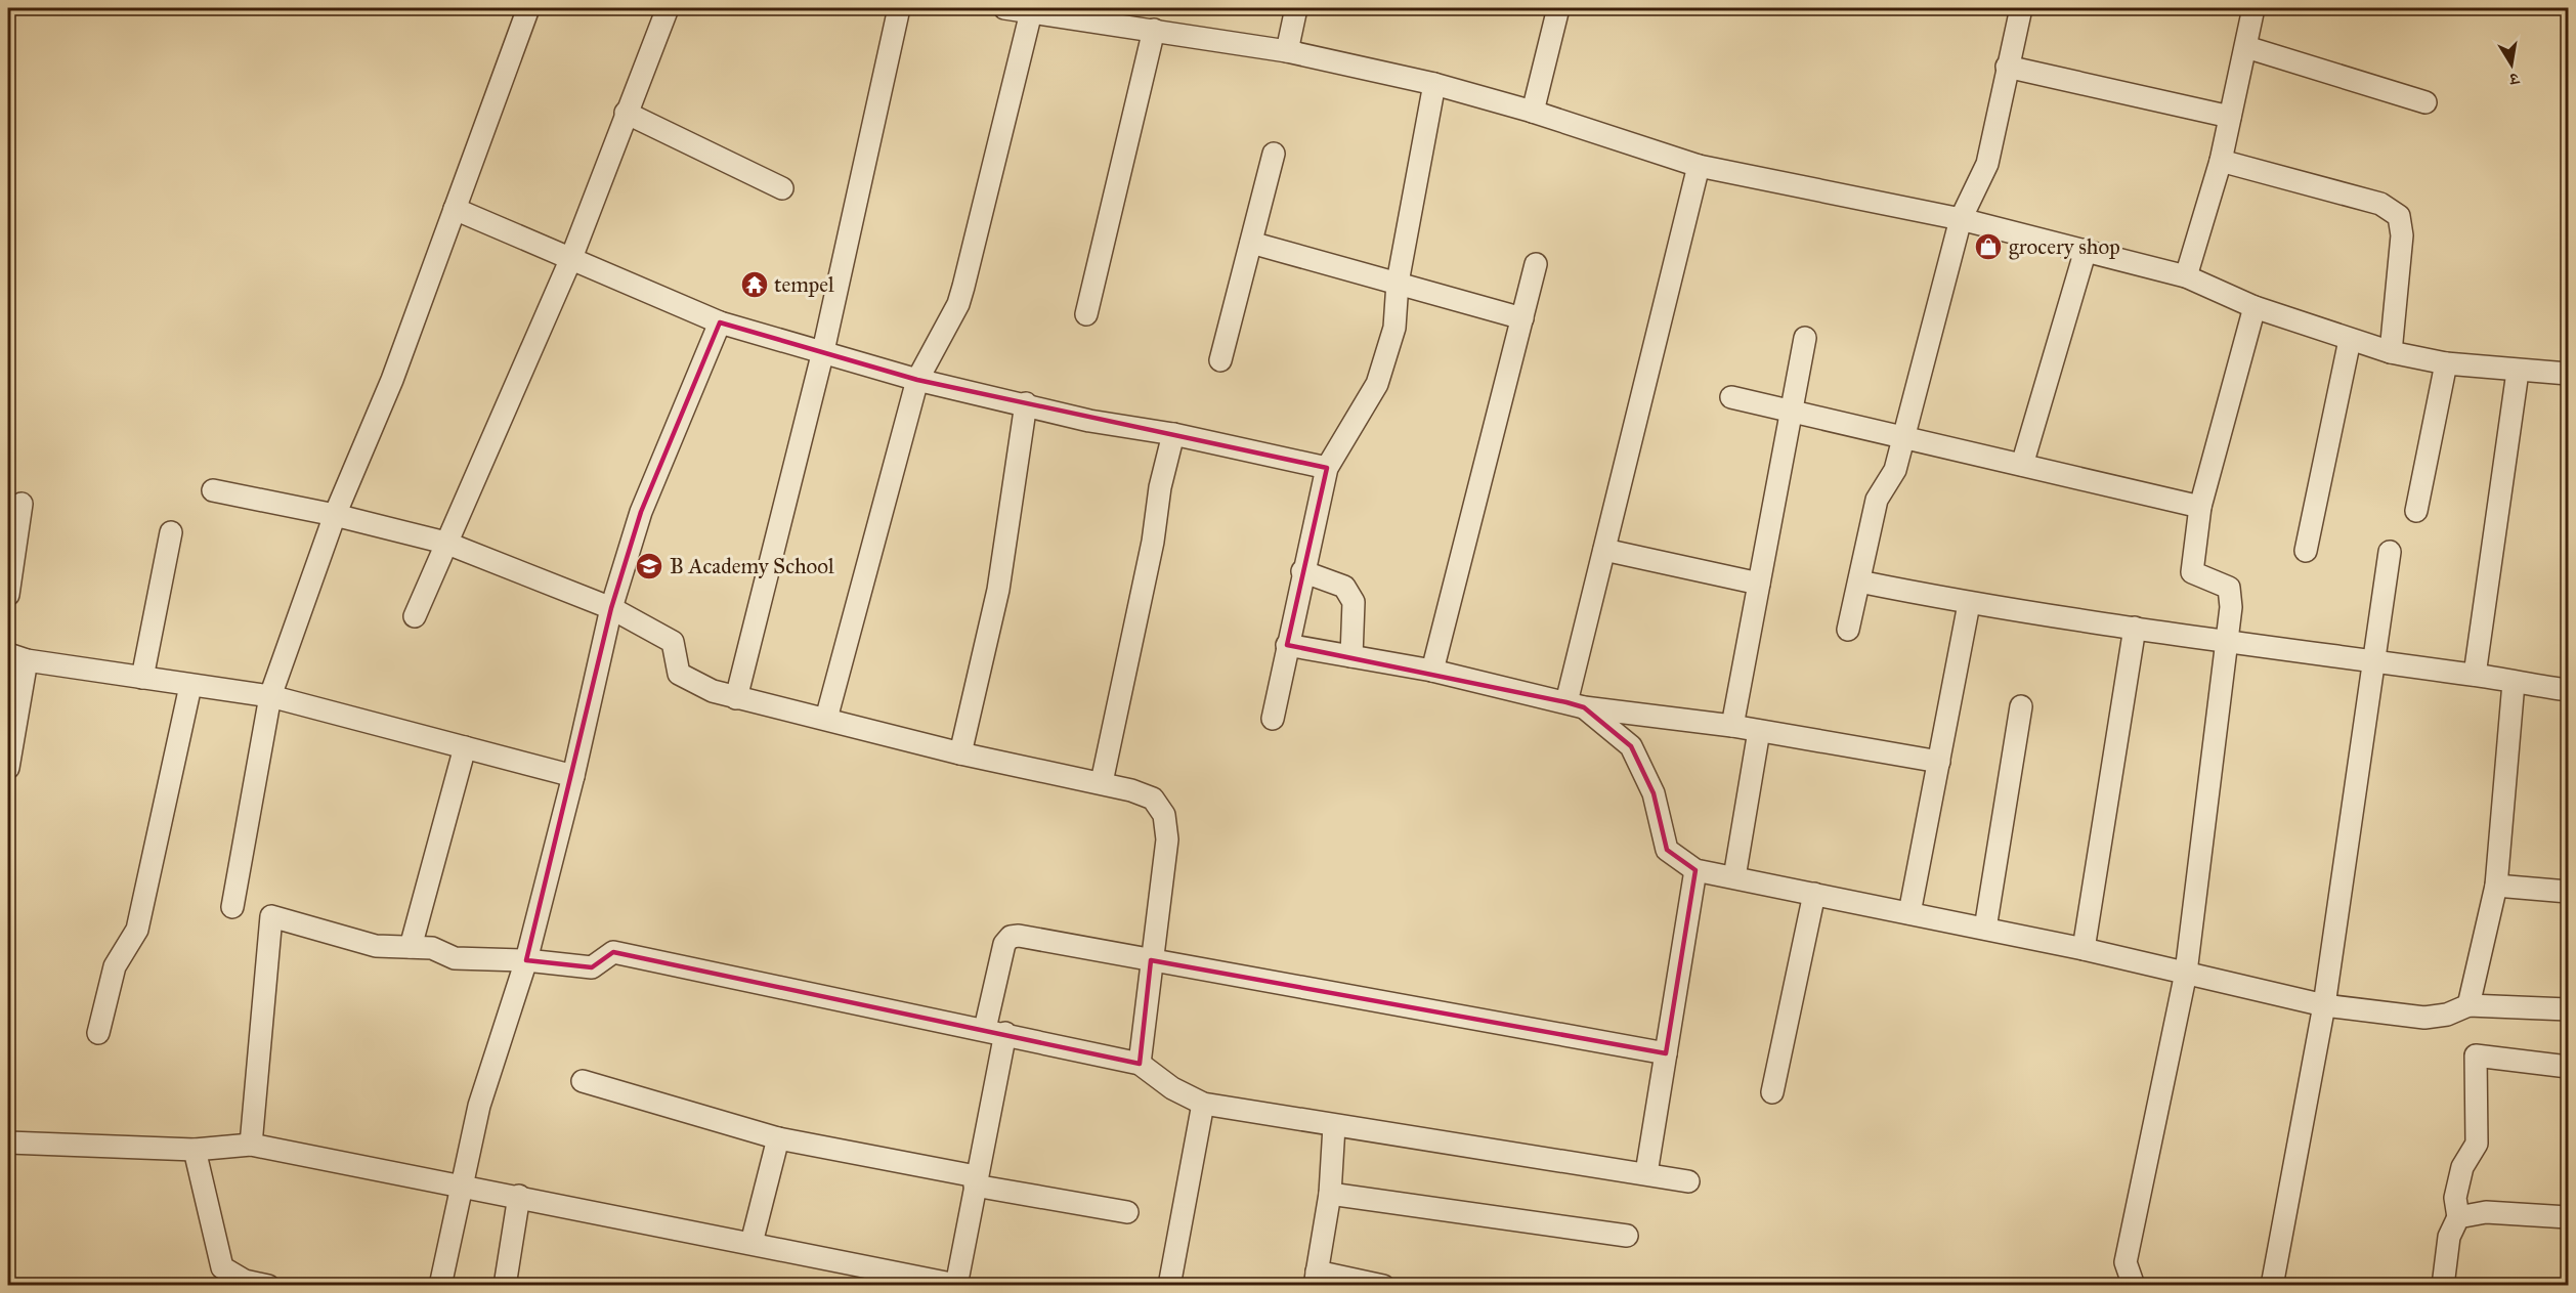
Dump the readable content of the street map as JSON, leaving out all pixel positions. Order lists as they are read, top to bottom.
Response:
{
  "places": {
    "shop": ["grocery shop"],
    "temple": ["tempel"],
    "school or university": ["B Academy School"]
  },
  "north": "bottom"
}
